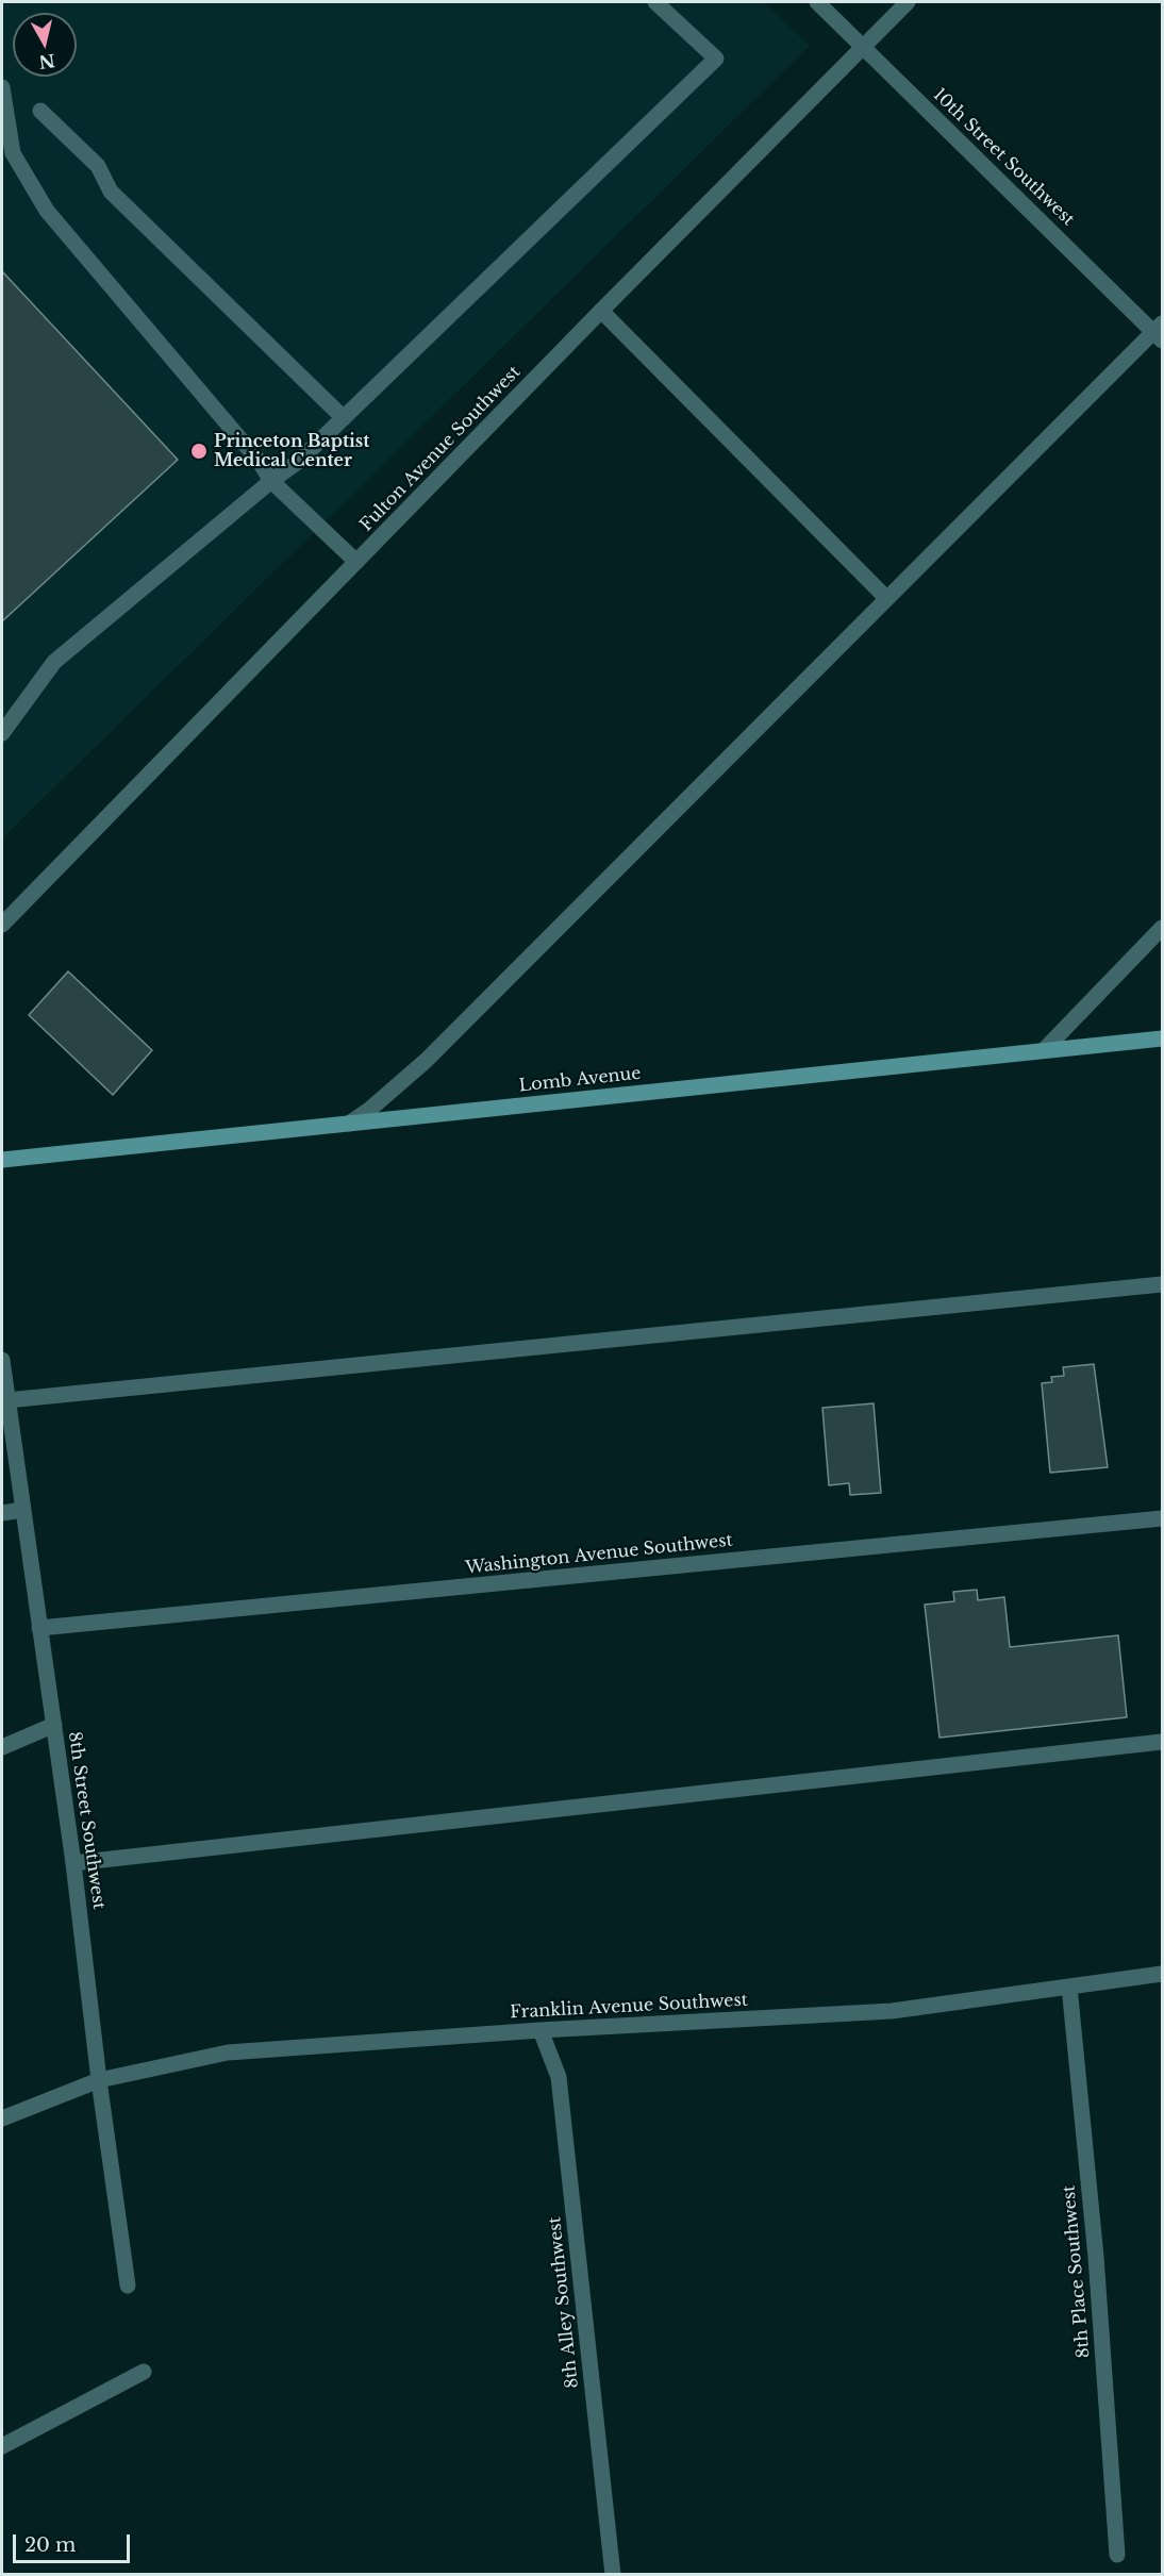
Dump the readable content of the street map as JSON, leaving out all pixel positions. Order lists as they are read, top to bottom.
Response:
{
  "streets": {
    "main road": ["Lomb Avenue"],
    "street": [
      "10th Street Southwest",
      "Fulton Avenue Southwest",
      "Washington Avenue Southwest",
      "8th Street Southwest",
      "Franklin Avenue Southwest",
      "8th Place Southwest",
      "8th Alley Southwest"
    ]
  },
  "crossings": [
    ["10th Street Southwest", "Fulton Avenue Southwest"],
    ["Washington Avenue Southwest", "8th Street Southwest"],
    ["8th Street Southwest", "Franklin Avenue Southwest"],
    ["Franklin Avenue Southwest", "8th Place Southwest"],
    ["Franklin Avenue Southwest", "8th Alley Southwest"]
  ],
  "places": ["Princeton Baptist Medical Center"],
  "scale_bar": "20 m",
  "north": "bottom"
}
